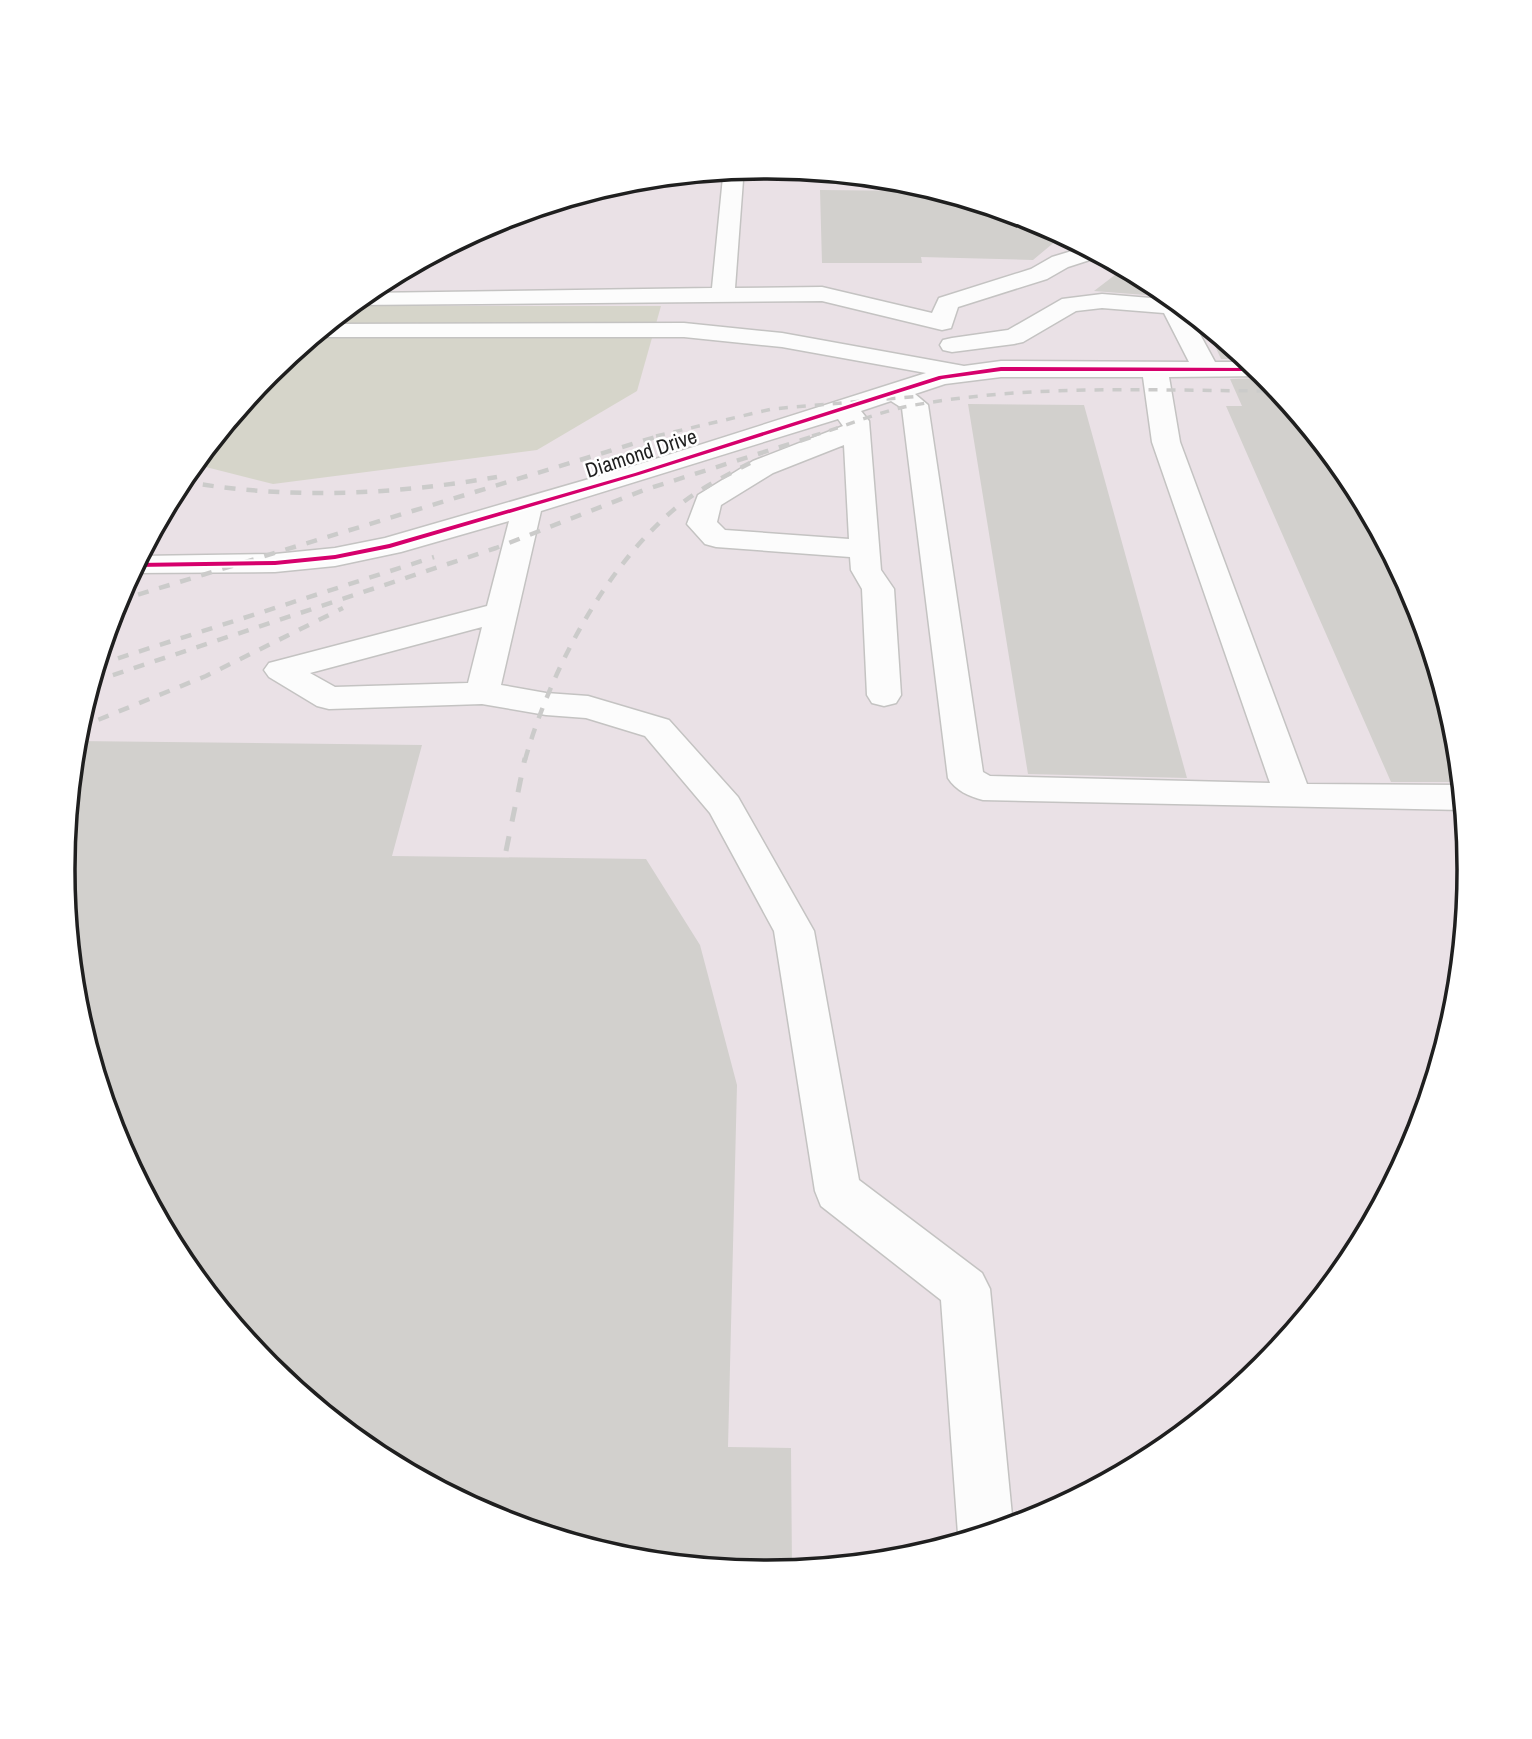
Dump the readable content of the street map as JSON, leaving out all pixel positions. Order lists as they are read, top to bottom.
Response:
{
  "streets": {
    "street": ["Diamond Drive"]
  }
}
